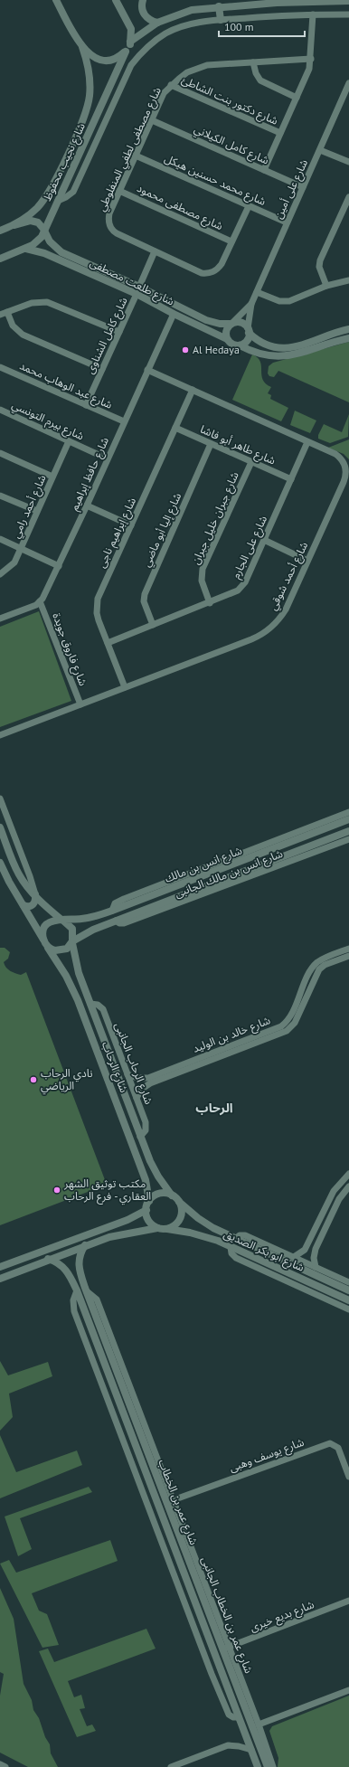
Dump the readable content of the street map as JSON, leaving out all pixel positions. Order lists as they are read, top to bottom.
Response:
{
  "streets": {
    "street": [
      "شارع دكتور بنت الشاطئ",
      "شارع كامل الكيلاني",
      "شارع مصطفى لطفي المنفلوطي",
      "شارع نجيب محفوظ",
      "شارع محمد حسنين هيكل",
      "شارع على أمين",
      "شارع مصطفى محمود",
      "شارع طلعت مصطفى",
      "شارع كامل الشناوى",
      "شارع عبد الوهاب محمد",
      "شارع بيرم التونسي",
      "شارع طاهر أبو فاشا",
      "شارع حافظ إبراهيم",
      "شارع أحمد رامي",
      "شارع جبران خليل جبران",
      "شارع إليا أبو ماضي",
      "شارع إبراهيم ناجى",
      "شارع على الجارم",
      "شارع أحمد شوقي",
      "شارع فاروق جويدة",
      "شارع انس بن مالك",
      "شارع انس بن مالك الجانبى",
      "شارع خالد بن الوليد",
      "شارع الرحاب الجانبى",
      "شارع الرحاب",
      "شارع ابو بكر الصديق",
      "شارع يوسف وهبى",
      "شارع عمر بن الخطاب",
      "شارع عمر بن الخطاب الجانبى",
      "شارع بديع خيرى"
    ]
  },
  "crossings": [
    ["شارع دكتور بنت الشاطئ", "شارع مصطفى لطفي المنفلوطي"],
    ["شارع كامل الكيلاني", "شارع مصطفى لطفي المنفلوطي"],
    ["شارع كامل الكيلاني", "شارع على أمين"],
    ["شارع مصطفى لطفي المنفلوطي", "شارع محمد حسنين هيكل"],
    ["شارع مصطفى لطفي المنفلوطي", "شارع مصطفى محمود"],
    ["شارع نجيب محفوظ", "شارع طلعت مصطفى"],
    ["شارع محمد حسنين هيكل", "شارع على أمين"],
    ["شارع على أمين", "شارع طلعت مصطفى"],
    ["شارع طلعت مصطفى", "شارع كامل الشناوى"],
    ["شارع طلعت مصطفى", "شارع حافظ إبراهيم"],
    ["شارع كامل الشناوى", "شارع عبد الوهاب محمد"],
    ["شارع عبد الوهاب محمد", "شارع حافظ إبراهيم"],
    ["شارع بيرم التونسي", "شارع حافظ إبراهيم"],
    ["شارع بيرم التونسي", "شارع أحمد رامي"],
    ["شارع طاهر أبو فاشا", "شارع جبران خليل جبران"],
    ["شارع طاهر أبو فاشا", "شارع إليا أبو ماضي"],
    ["شارع طاهر أبو فاشا", "شارع إبراهيم ناجى"],
    ["شارع طاهر أبو فاشا", "شارع على الجارم"],
    ["شارع حافظ إبراهيم", "شارع أحمد شوقي"],
    ["شارع حافظ إبراهيم", "شارع فاروق جويدة"],
    ["شارع جبران خليل جبران", "شارع على الجارم"],
    ["شارع إليا أبو ماضي", "شارع على الجارم"],
    ["شارع إبراهيم ناجى", "شارع على الجارم"],
    ["شارع إبراهيم ناجى", "شارع أحمد شوقي"],
    ["شارع على الجارم", "شارع أحمد شوقي"],
    ["شارع أحمد شوقي", "شارع فاروق جويدة"],
    ["شارع انس بن مالك", "شارع انس بن مالك الجانبى"],
    ["شارع انس بن مالك", "شارع الرحاب"],
    ["شارع خالد بن الوليد", "شارع الرحاب الجانبى"],
    ["شارع الرحاب الجانبى", "شارع الرحاب"],
    ["شارع الرحاب", "شارع ابو بكر الصديق"],
    ["شارع يوسف وهبى", "شارع عمر بن الخطاب الجانبى"],
    ["شارع عمر بن الخطاب", "شارع عمر بن الخطاب الجانبى"],
    ["شارع عمر بن الخطاب", "شارع بديع خيرى"],
    ["شارع عمر بن الخطاب الجانبى", "شارع بديع خيرى"]
  ],
  "districts": ["الرحاب"],
  "places": ["Al Hedaya", "نادي الرحاب الرياضي", "مكتب توثيق الشهر العقاري - فرع الرحاب"],
  "scale_bar": "100 m"
}
